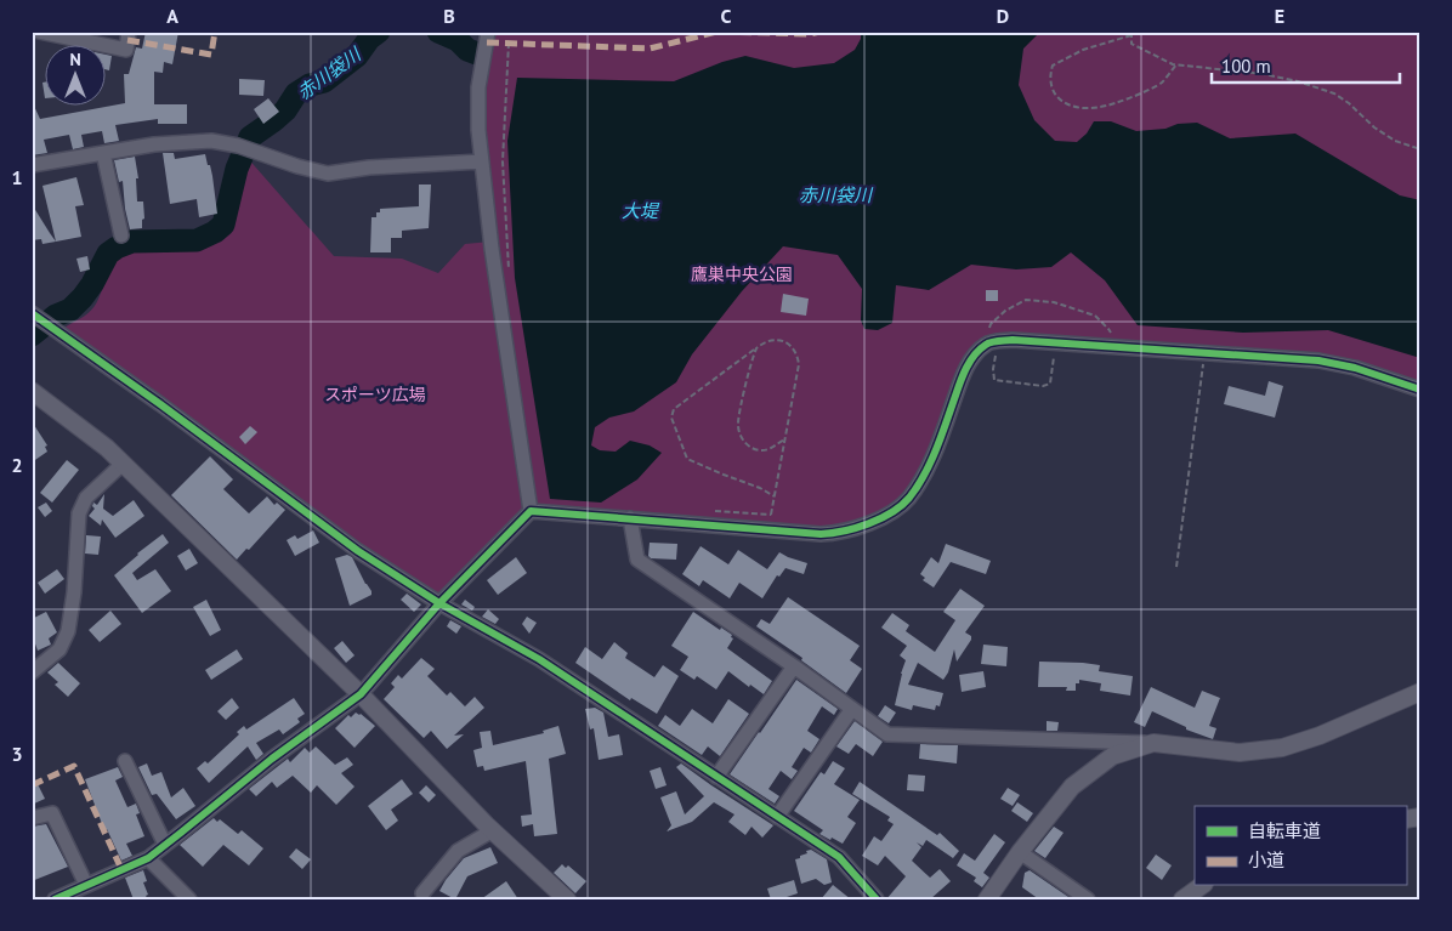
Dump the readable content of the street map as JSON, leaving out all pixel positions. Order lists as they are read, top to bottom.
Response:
{
  "water": ["赤川袋川", "大堤"],
  "parks": ["鷹巣中央公園", "スポーツ広場"],
  "legend": ["自転車道", "小道"],
  "scale_bar": "100 m",
  "north": "top",
  "grid": {
    "columns": [
      "A",
      "B",
      "C",
      "D",
      "E"
    ],
    "rows": ["1", "2", "3"]
  }
}
